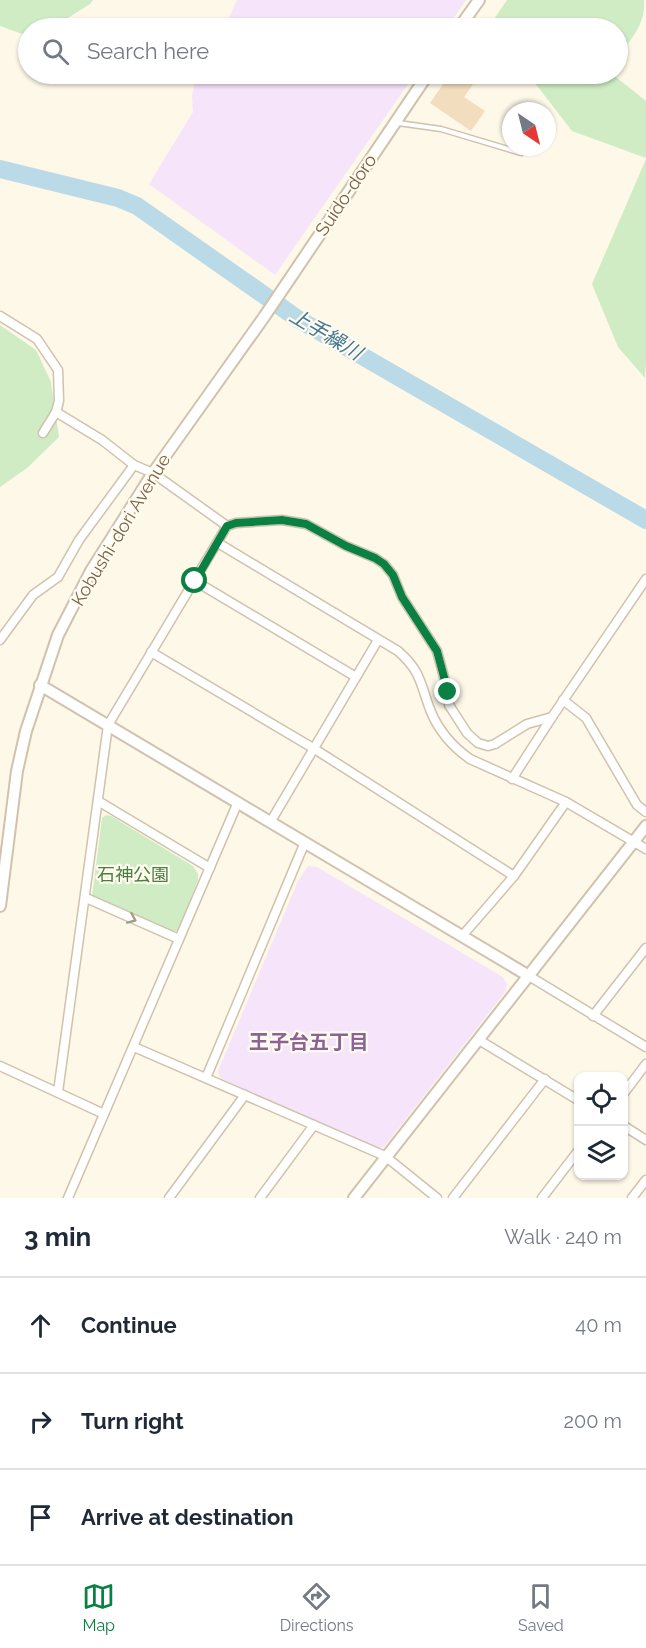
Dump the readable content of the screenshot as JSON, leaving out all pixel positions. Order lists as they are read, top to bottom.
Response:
{
  "streets": {
    "street": ["Suido-doro", "Kobushi-dori Avenue"]
  },
  "crossings": [
    ["Suido-doro", "Kobushi-dori Avenue"]
  ],
  "districts": ["王子台五丁目"],
  "water": ["上手繰川"],
  "parks": ["石神公園"],
  "north": "bottom right",
  "page": {
    "search": "Search here",
    "heading": ["3 min", "Walk · 240 m"],
    "list": [
      ["Continue", "40 m"],
      ["Turn right", "200 m"],
      "Arrive at destination"
    ],
    "nav": ["Map", "Directions", "Saved"]
  }
}
